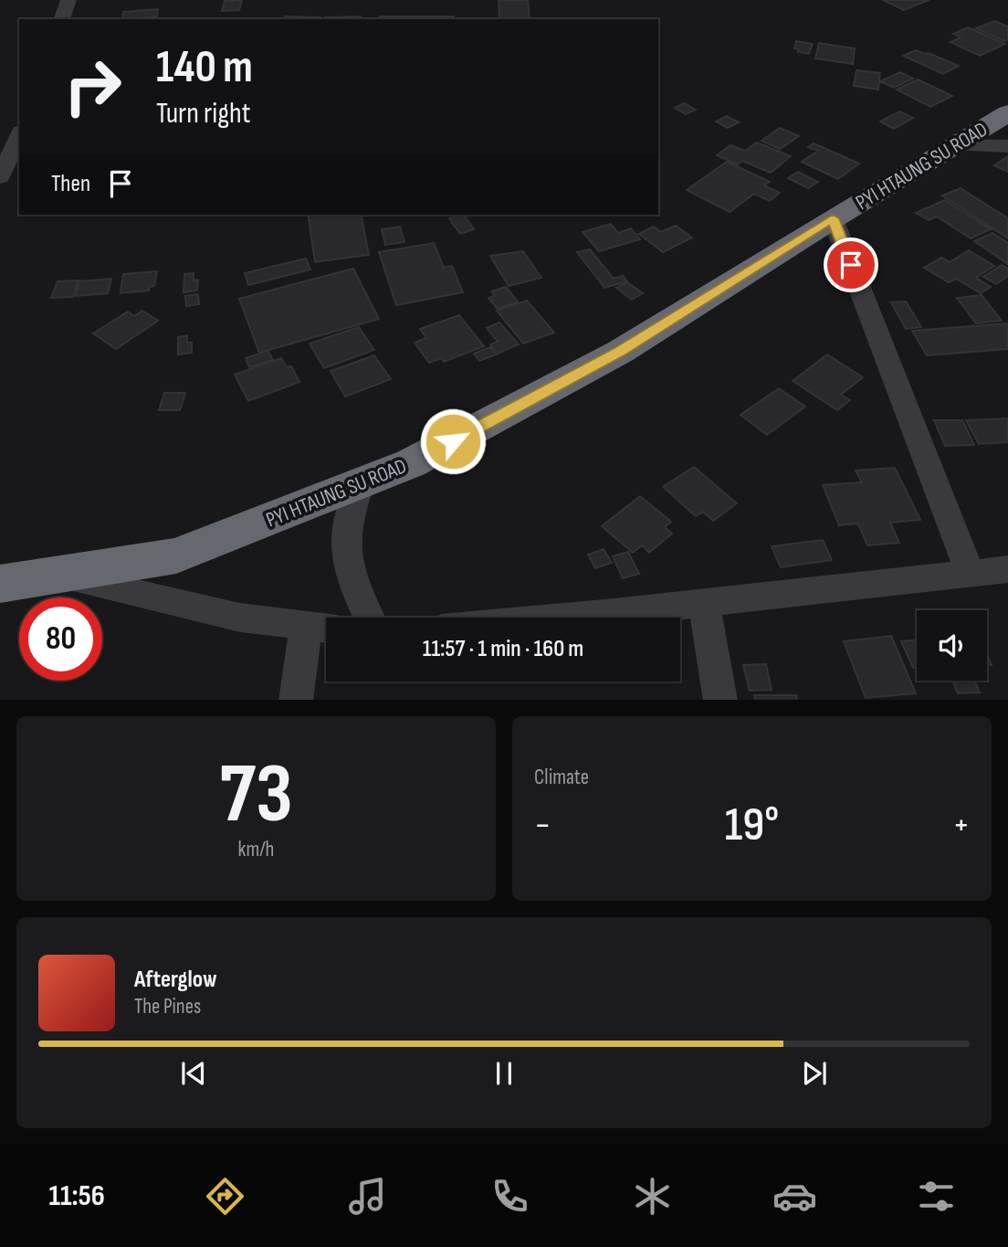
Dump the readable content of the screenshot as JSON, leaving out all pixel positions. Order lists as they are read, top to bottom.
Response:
{
  "streets": {
    "highway": ["PYI HTAUNG SU ROAD"]
  },
  "page": {
    "turn": ["140 m", "Turn right"],
    "then": "Then",
    "limit": "80",
    "trip": "11:57 · 1 min · 160 m",
    "tile": [
      ["73", "km/h"],
      "Climate"
    ],
    "heat": ["−", "19°", "+"],
    "song": ["Afterglow", "The Pines"],
    "tabs": "11:56"
  }
}
